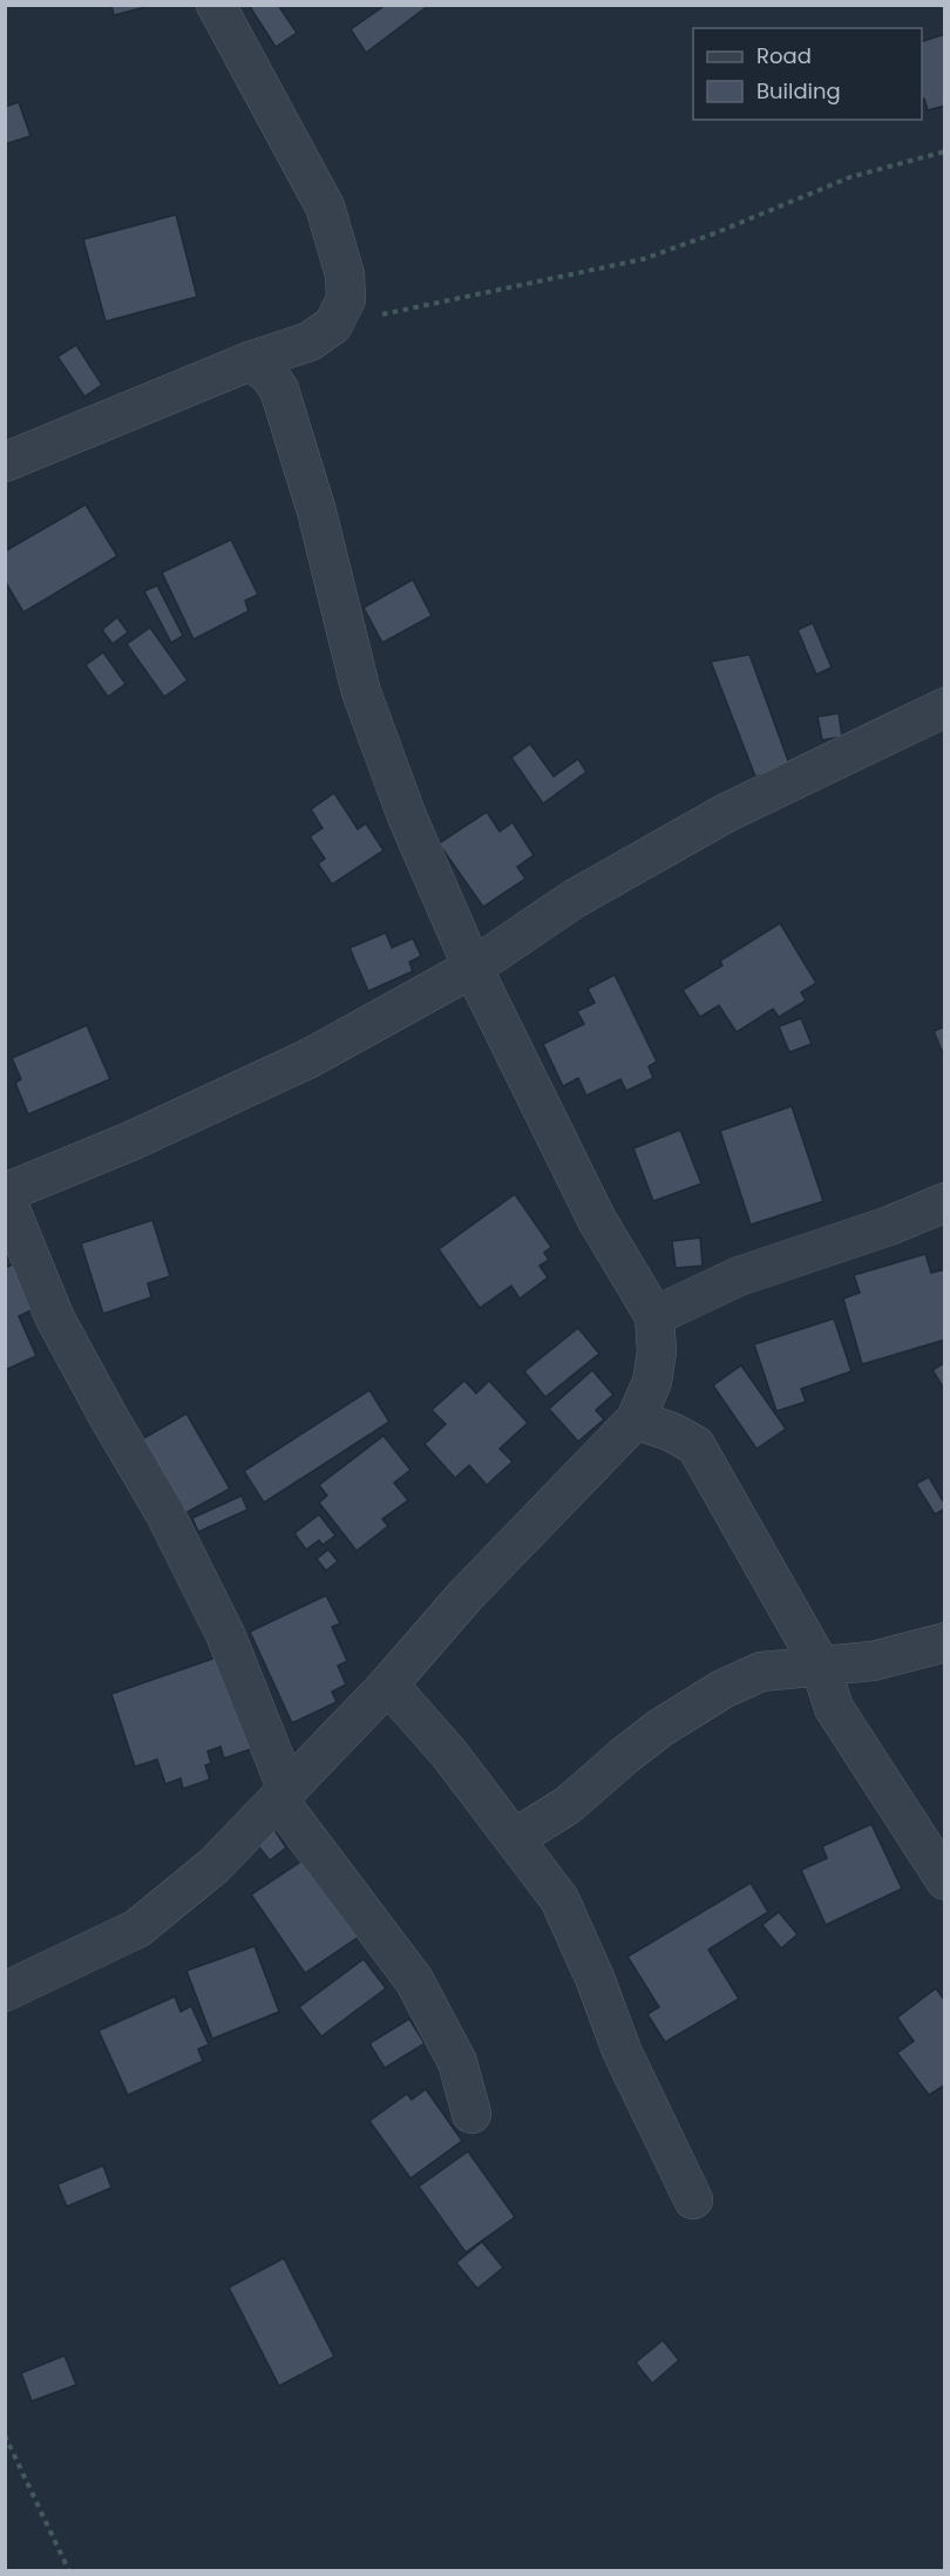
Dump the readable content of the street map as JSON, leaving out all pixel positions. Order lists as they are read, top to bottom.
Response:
{
  "legend": ["Road", "Building"]
}
